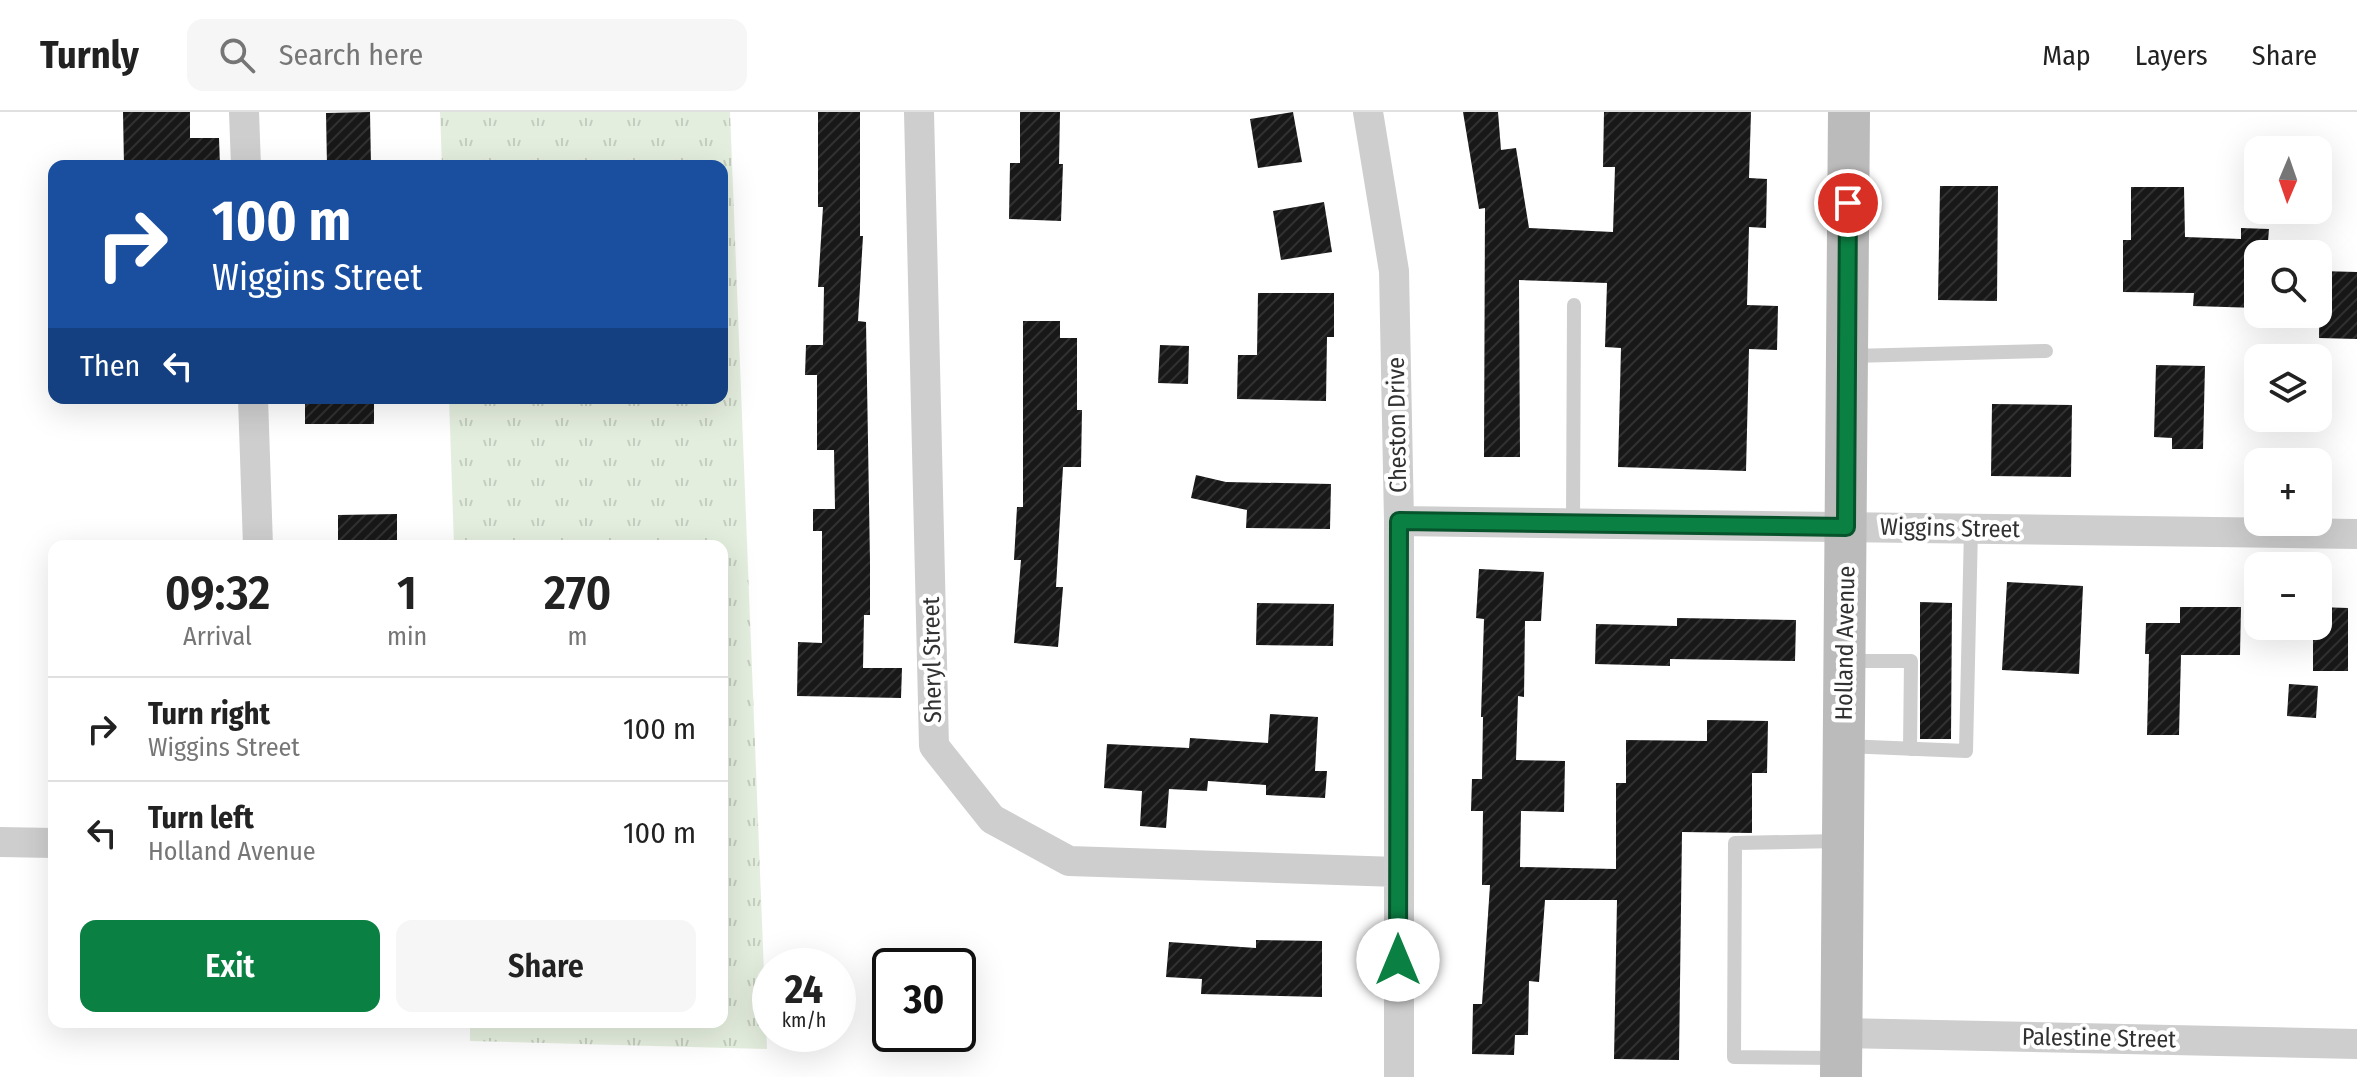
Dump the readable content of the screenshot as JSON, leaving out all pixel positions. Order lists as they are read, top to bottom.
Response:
{
  "streets": {
    "main road": ["Holland Avenue"],
    "street": [
      "Cheston Drive",
      "Wiggins Street",
      "Sheryl Street",
      "Palestine Street"
    ]
  },
  "crossings": [
    ["Cheston Drive", "Wiggins Street"],
    ["Cheston Drive", "Sheryl Street"],
    ["Wiggins Street", "Holland Avenue"],
    ["Holland Avenue", "Palestine Street"]
  ],
  "north": "bottom",
  "page": {
    "header": "Turnly",
    "search": "Search here",
    "nav": ["Map", "Layers", "Share"],
    "map_buttons": ["+", "−"],
    "turn": ["100 m", "Wiggins Street"],
    "then": "Then",
    "eta": [
      "09:32",
      "Arrival",
      "1",
      "min",
      "270",
      "m"
    ],
    "list": [
      {
        "name": "Turn right",
        "note": "Wiggins Street",
        "value": "100 m"
      },
      {
        "name": "Turn left",
        "note": "Holland Avenue",
        "value": "100 m"
      }
    ],
    "buttons": ["Exit", "Share"],
    "speed": "24 km/h",
    "limit": "30"
  }
}
